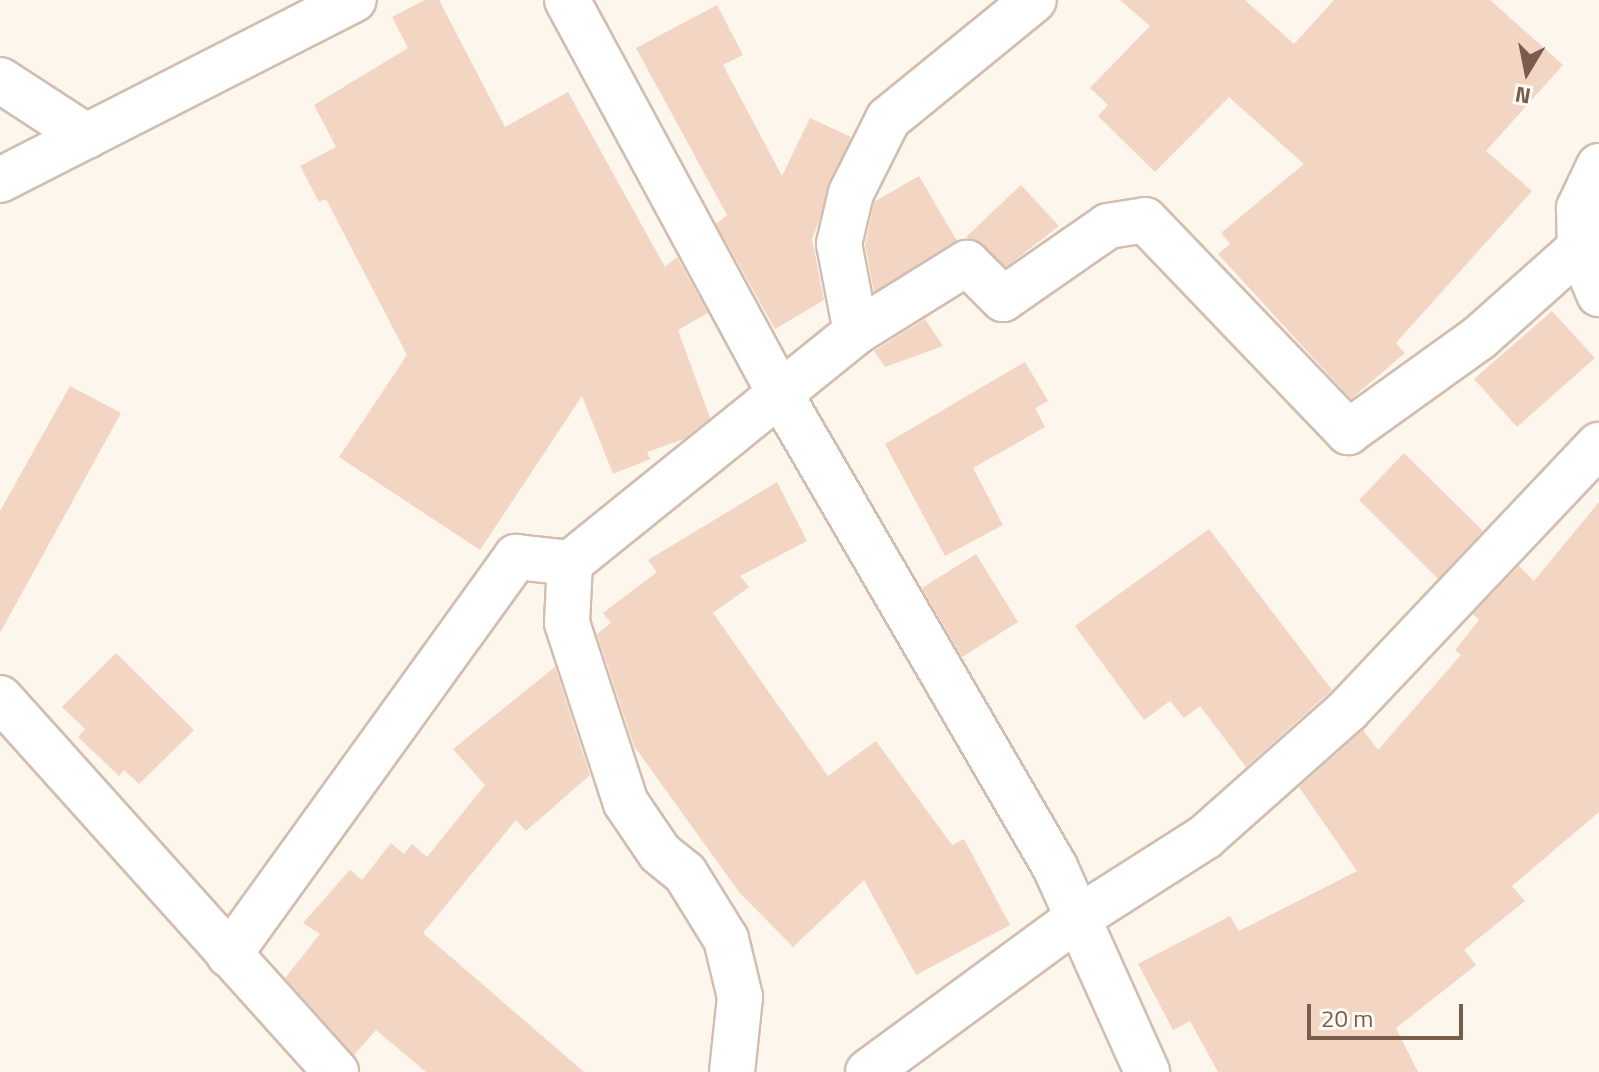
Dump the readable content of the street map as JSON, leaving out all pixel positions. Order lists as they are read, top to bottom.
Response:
{
  "scale_bar": "20 m",
  "north": "bottom"
}
